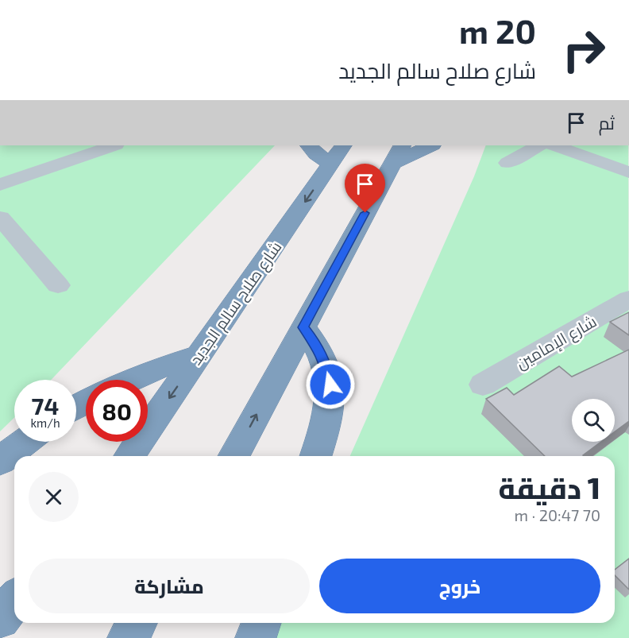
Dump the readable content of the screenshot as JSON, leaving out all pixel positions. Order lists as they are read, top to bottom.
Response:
{
  "streets": {
    "highway": ["شارع صلاح سالم الجديد"],
    "street": ["شارع الإمامين"]
  },
  "page": {
    "turn": ["20 m", "شارع صلاح سالم الجديد"],
    "then": "ثم",
    "speed": "74 km/h",
    "limit": "80",
    "heading": ["1 دقيقة", "70 m · 20:47"],
    "buttons": ["خروج", "مشاركة"]
  }
}
